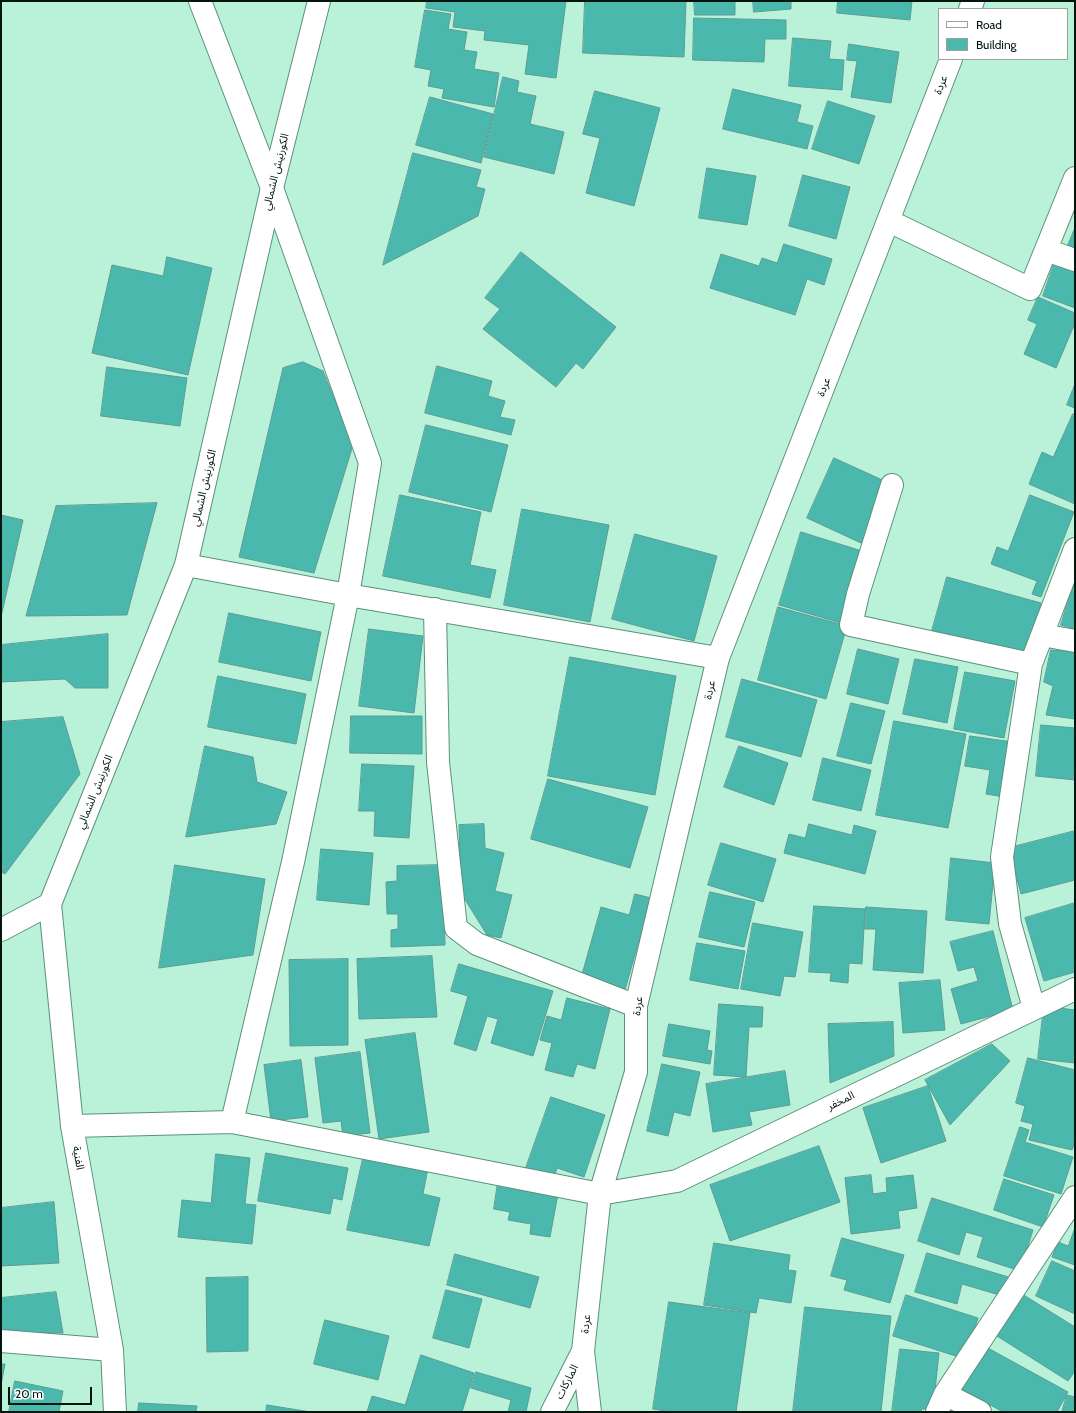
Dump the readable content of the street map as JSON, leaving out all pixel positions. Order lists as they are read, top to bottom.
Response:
{
  "streets": {
    "street": [
      "عردة",
      "الكورنيش الشمالي",
      "المخفر",
      "الفنية",
      "الماركات"
    ]
  },
  "crossings": [
    ["عردة", "المخفر"],
    ["عردة", "الماركات"],
    ["الكورنيش الشمالي", "الفنية"]
  ],
  "legend": ["Road", "Building"],
  "scale_bar": "20 m"
}
